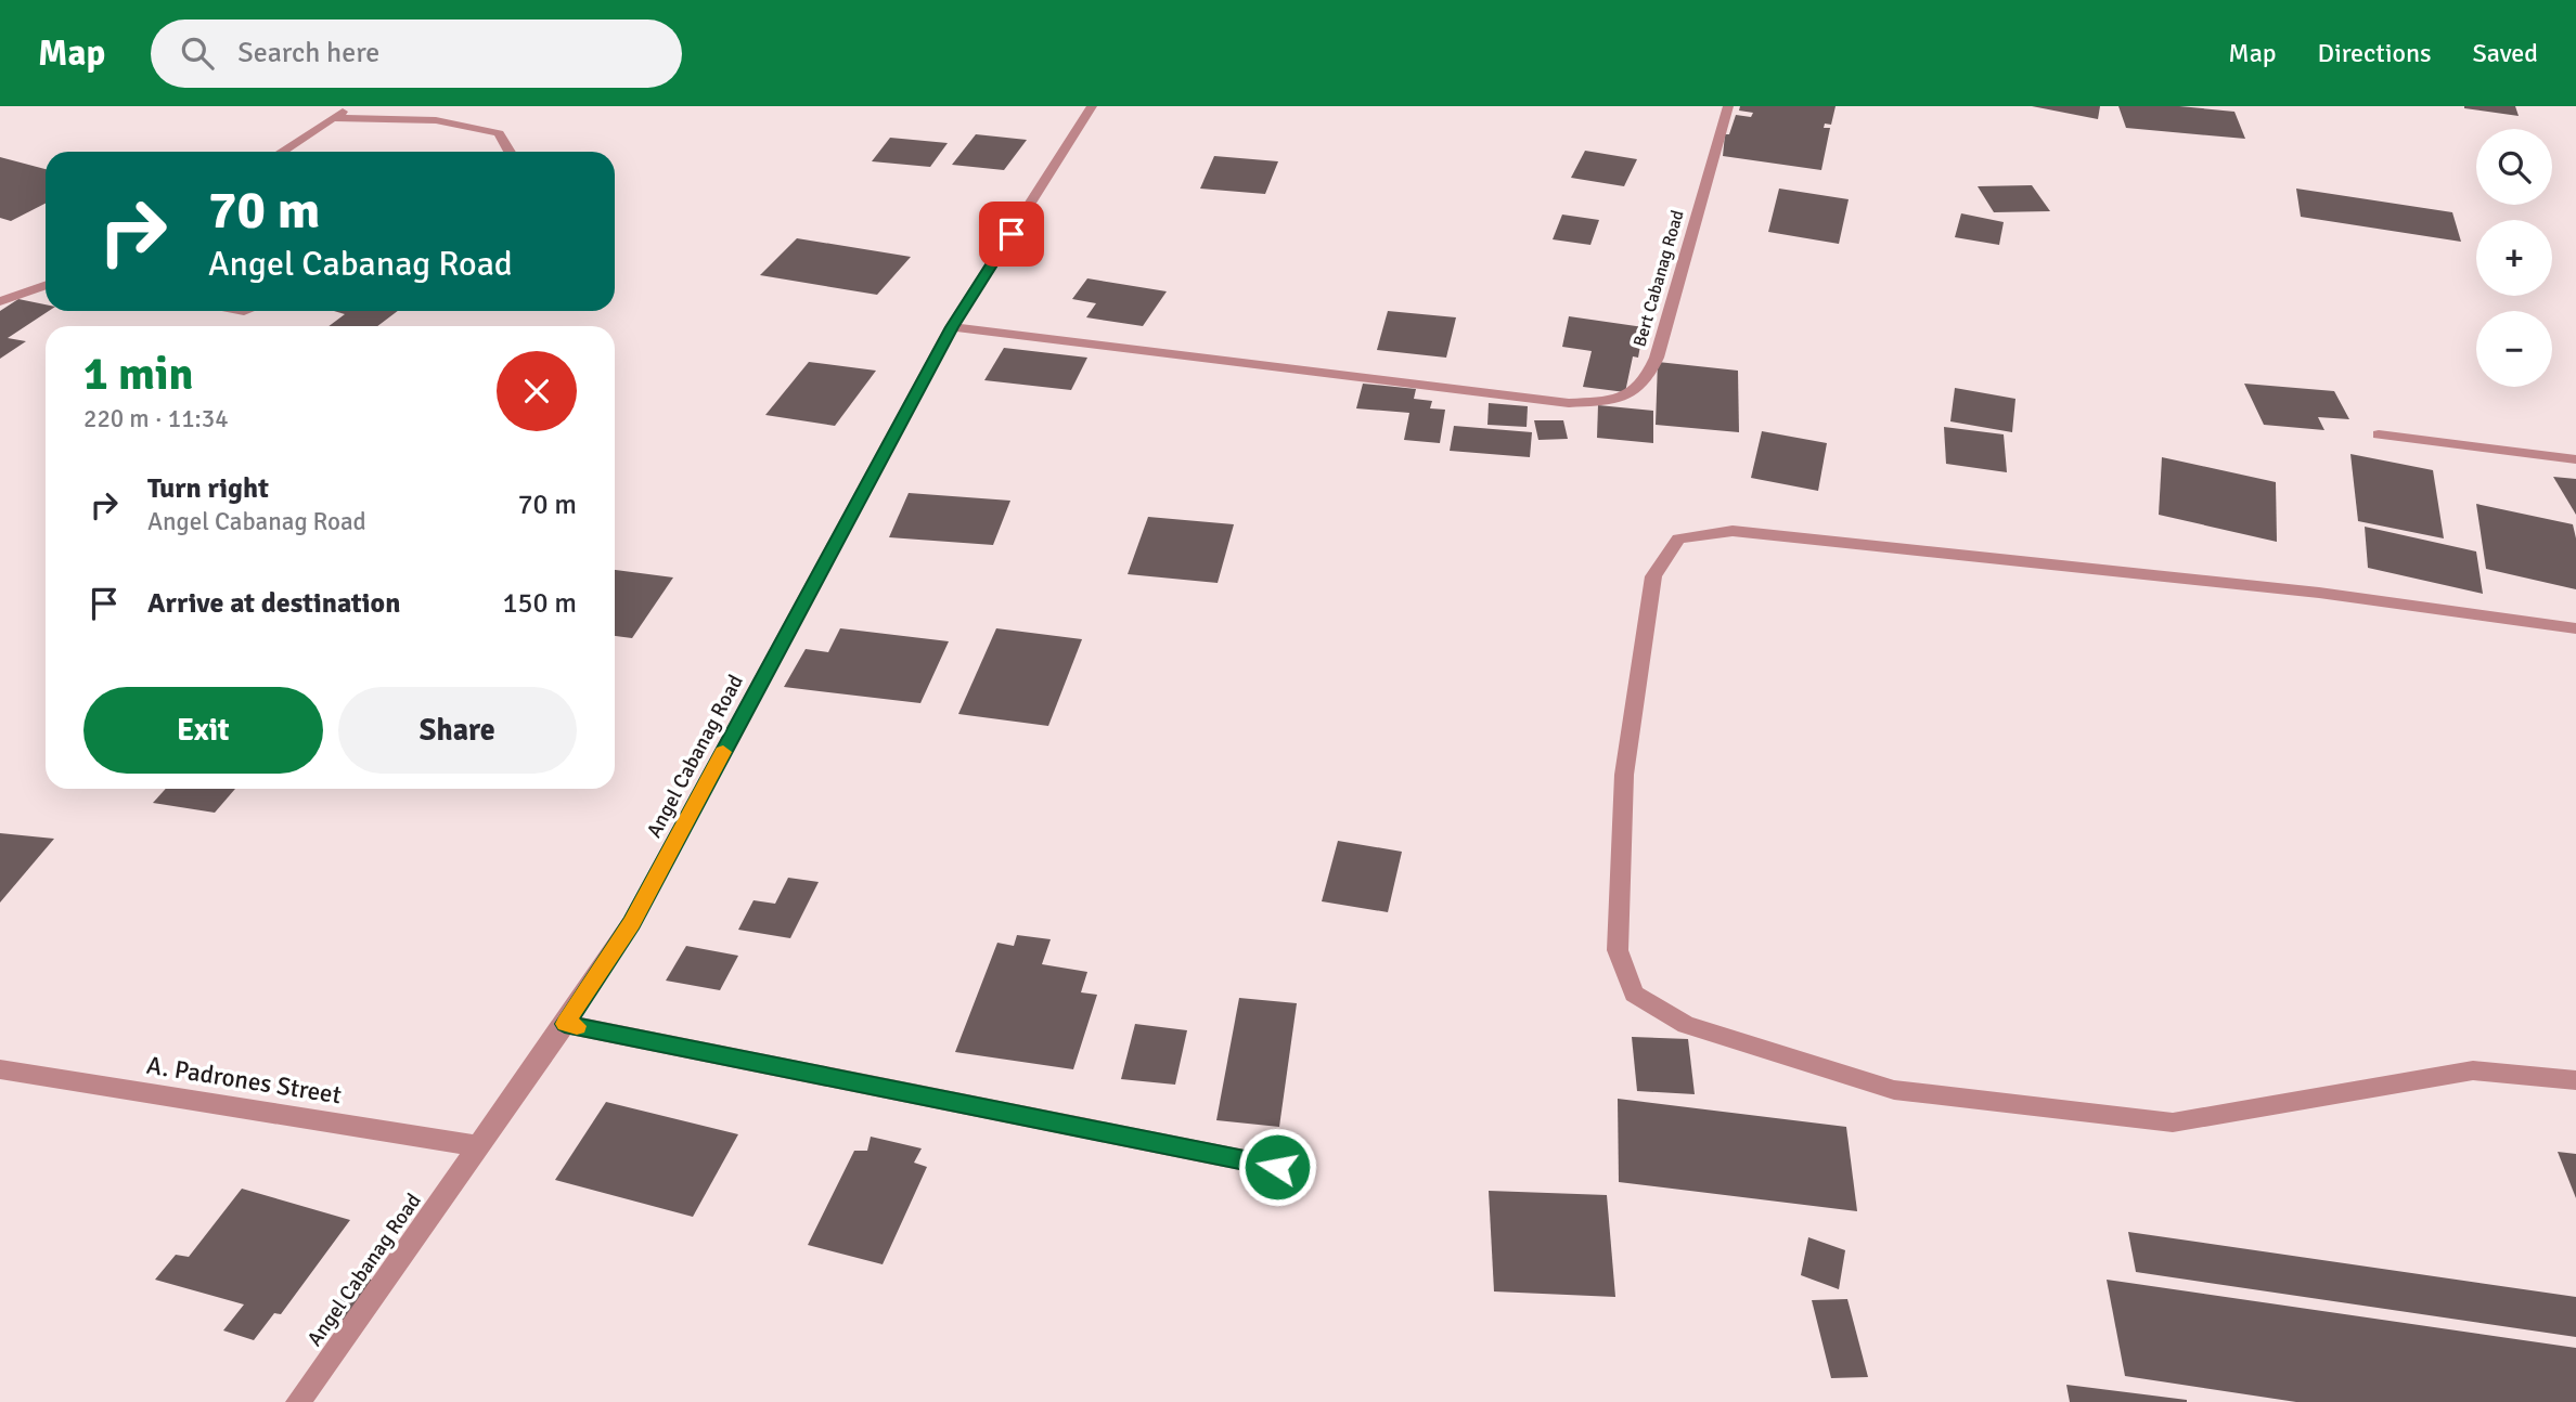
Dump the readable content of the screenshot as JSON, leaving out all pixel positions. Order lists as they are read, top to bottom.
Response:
{
  "streets": {
    "street": ["Bert Cabanag Road", "Angel Cabanag Road", "A. Padrones Street"]
  },
  "crossings": [
    ["Bert Cabanag Road", "Angel Cabanag Road"],
    ["Angel Cabanag Road", "A. Padrones Street"]
  ],
  "page": {
    "header": "Map",
    "search": "Search here",
    "nav": ["Map", "Directions", "Saved"],
    "map_buttons": ["+", "−"],
    "turn": ["70 m", "Angel Cabanag Road"],
    "heading": ["1 min", "220 m · 11:34"],
    "list": [
      {
        "name": "Turn right",
        "note": "Angel Cabanag Road",
        "value": "70 m"
      },
      {
        "name": "Arrive at destination",
        "value": "150 m"
      }
    ],
    "buttons": ["Exit", "Share"]
  }
}
